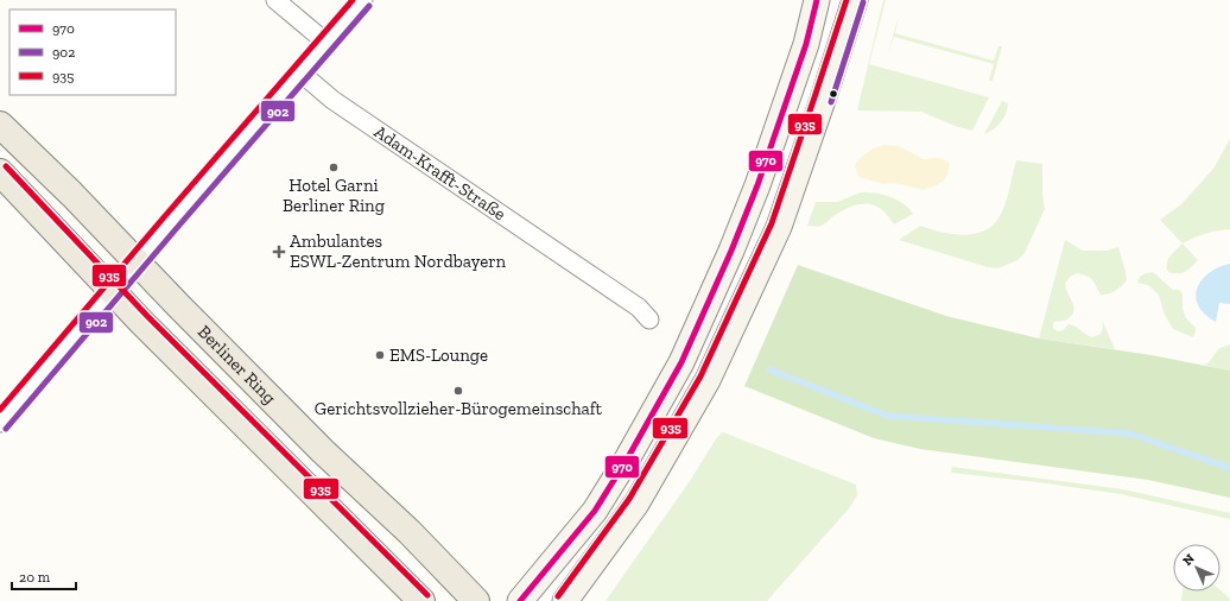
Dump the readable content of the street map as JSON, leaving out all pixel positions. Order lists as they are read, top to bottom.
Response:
{
  "streets": {
    "main road": ["Berliner Ring"],
    "street": ["Adam-Krafft-Straße"]
  },
  "places": {
    "other": ["Hotel Garni Berliner Ring", "EMS-Lounge", "Gerichtsvollzieher-Bürogemeinschaft"],
    "health": ["Ambulantes ESWL-Zentrum Nordbayern"]
  },
  "lines": ["transit line 970", "transit line 935", "transit line 902"],
  "legend": ["970", "902", "935"],
  "scale_bar": "20 m",
  "north": "top left"
}
